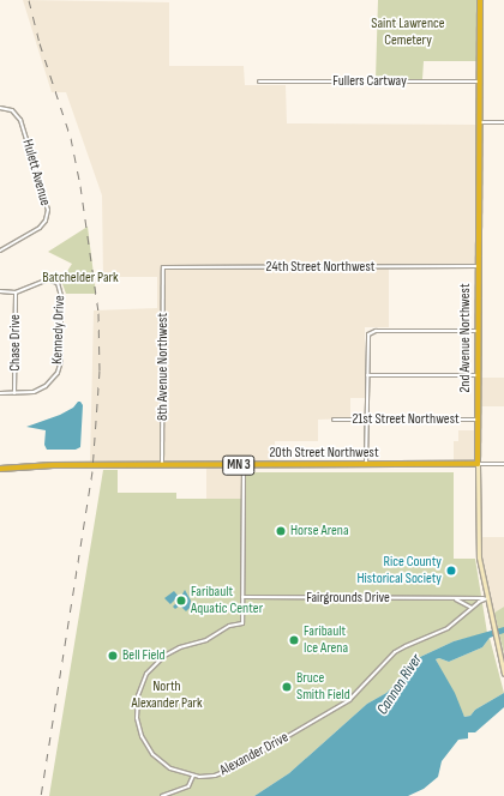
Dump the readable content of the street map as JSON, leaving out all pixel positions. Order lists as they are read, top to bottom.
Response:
{
  "streets": {
    "highway": ["2nd Avenue Northwest", "20th Street Northwest", "MN 3"],
    "street": [
      "Fullers Cartway",
      "Hulett Avenue",
      "24th Street Northwest",
      "Kennedy Drive",
      "Chase Drive",
      "8th Avenue Northwest",
      "21st Street Northwest",
      "Fairgrounds Drive",
      "Alexander Drive"
    ]
  },
  "crossings": [
    ["Fullers Cartway", "2nd Avenue Northwest"],
    ["24th Street Northwest", "2nd Avenue Northwest"],
    ["24th Street Northwest", "8th Avenue Northwest"],
    ["Kennedy Drive", "Chase Drive"],
    ["2nd Avenue Northwest", "21st Street Northwest"],
    ["2nd Avenue Northwest", "20th Street Northwest"],
    ["2nd Avenue Northwest", "Fairgrounds Drive"],
    ["2nd Avenue Northwest", "Alexander Drive"],
    ["8th Avenue Northwest", "20th Street Northwest"],
    ["Fairgrounds Drive", "Alexander Drive"]
  ],
  "water": ["Cannon River"],
  "parks": ["Saint Lawrence Cemetery", "Batchelder Park", "North Alexander Park"],
  "places": [
    "Horse Arena",
    "Rice County Historical Society",
    "Faribault Aquatic Center",
    "Faribault Ice Arena",
    "Bell Field",
    "Bruce Smith Field"
  ]
}
